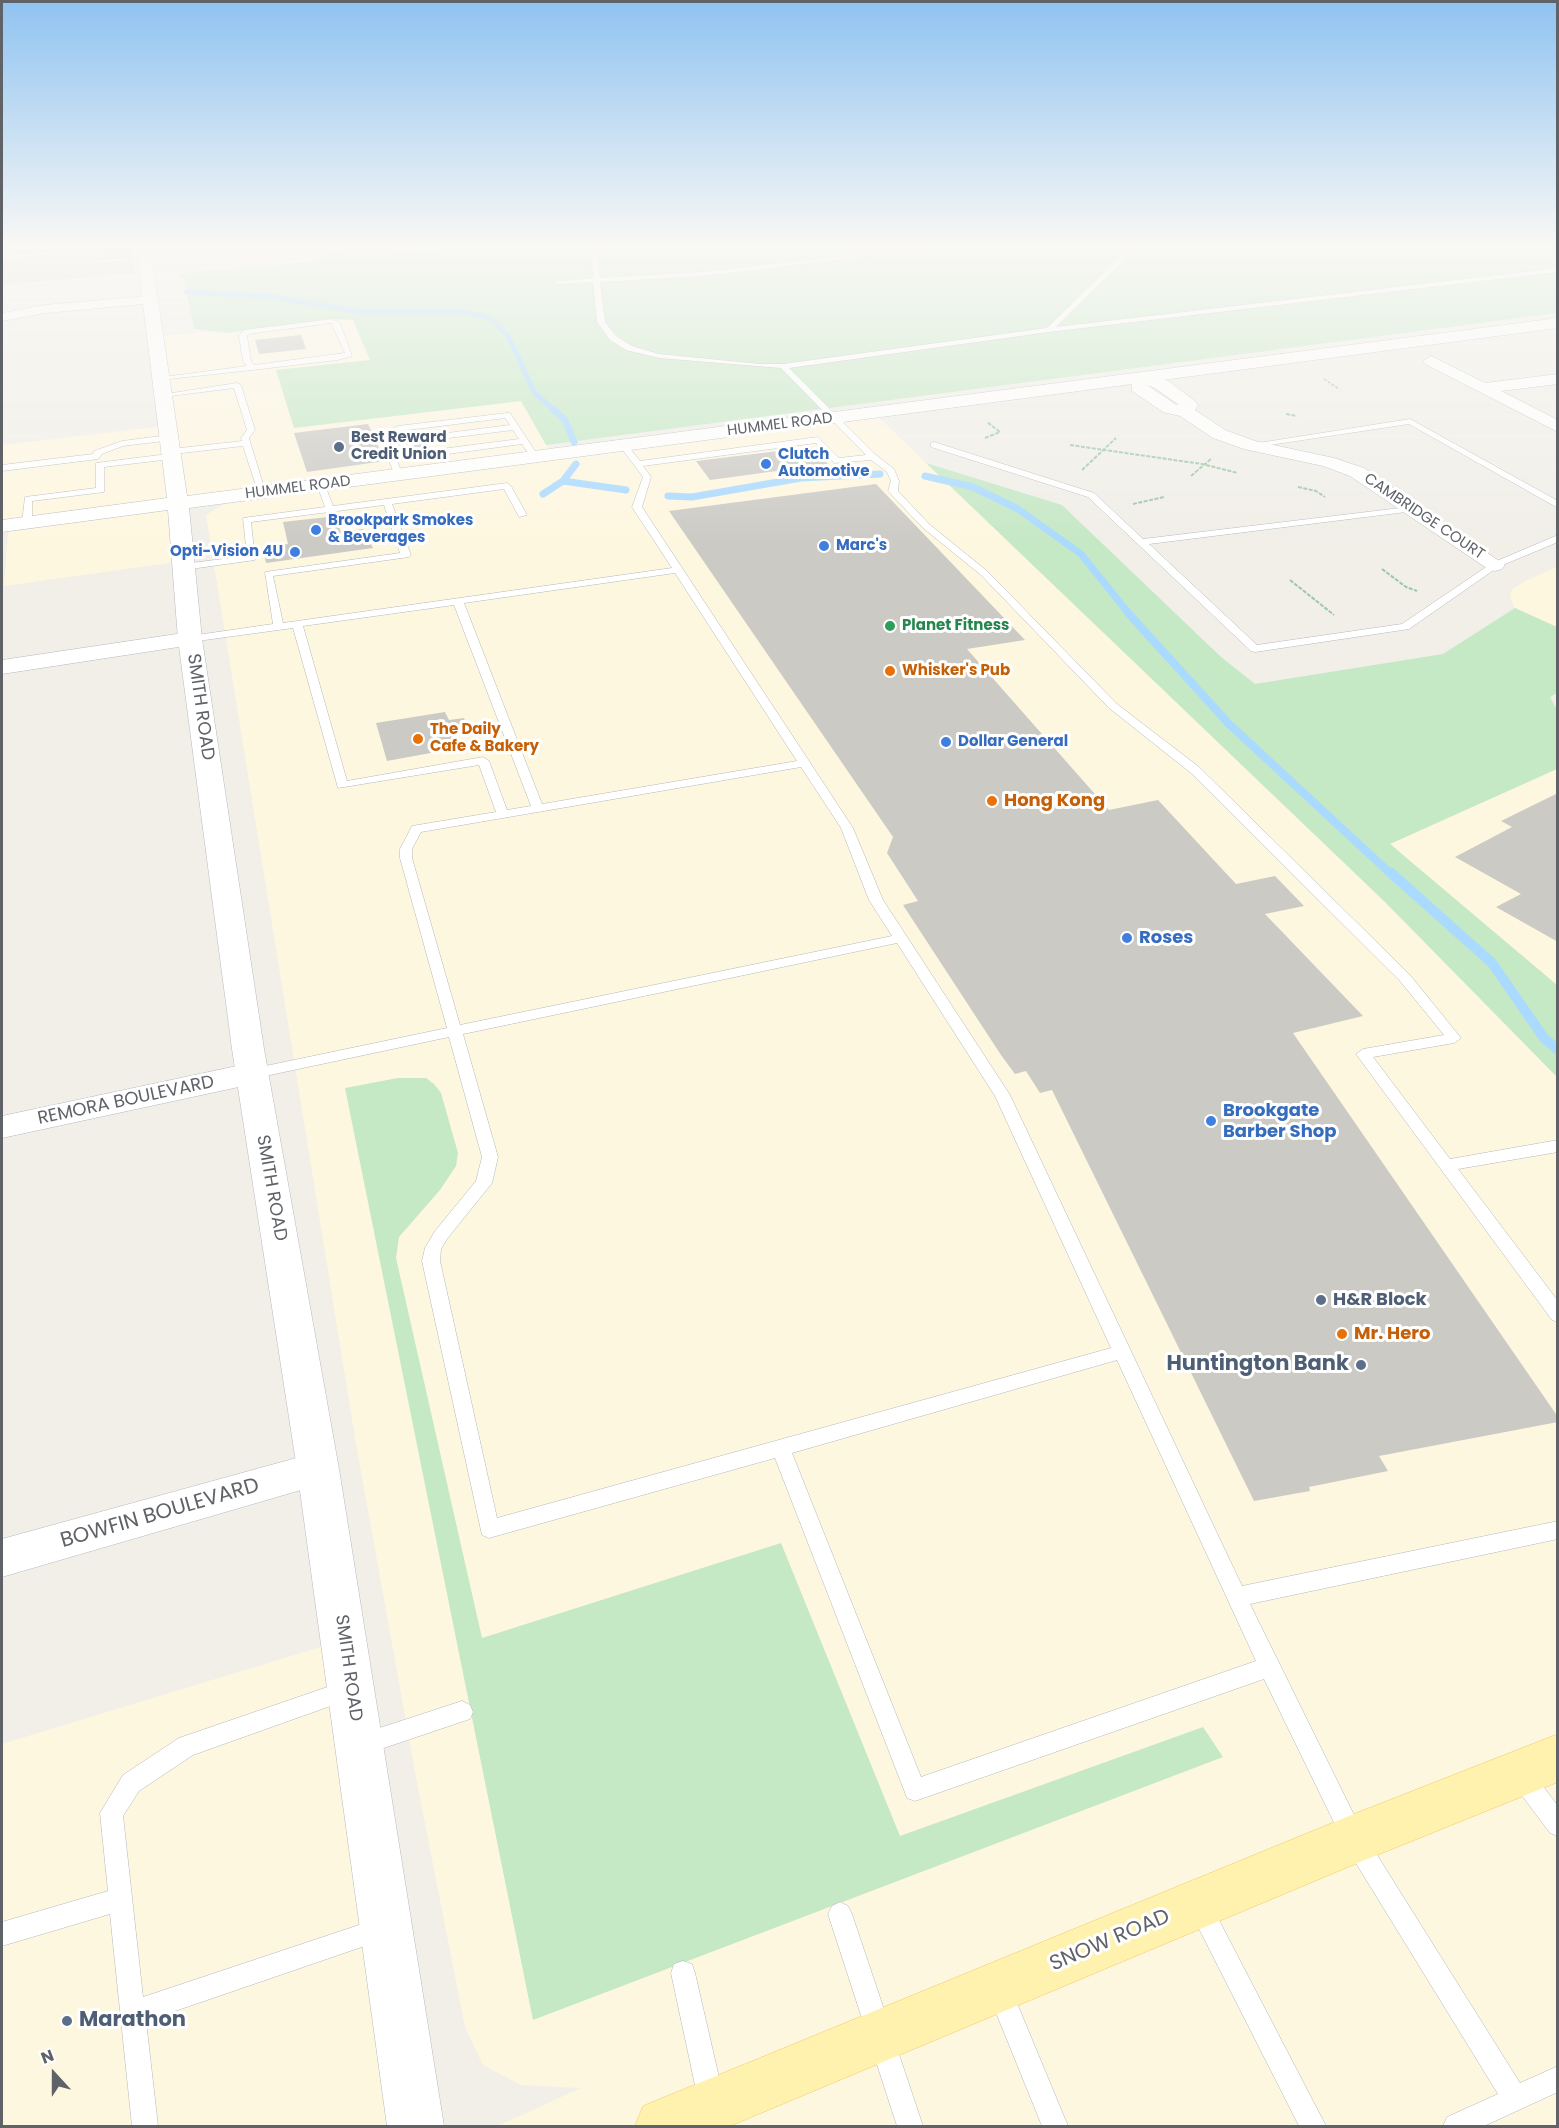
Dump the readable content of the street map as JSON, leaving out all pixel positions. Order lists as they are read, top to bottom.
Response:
{
  "streets": {
    "main road": ["HUMMEL ROAD", "SMITH ROAD", "SNOW ROAD"],
    "street": ["CAMBRIDGE COURT", "REMORA BOULEVARD", "BOWFIN BOULEVARD"]
  },
  "crossings": [
    ["HUMMEL ROAD", "CAMBRIDGE COURT"],
    ["HUMMEL ROAD", "SMITH ROAD"],
    ["SMITH ROAD", "REMORA BOULEVARD"],
    ["SMITH ROAD", "BOWFIN BOULEVARD"]
  ],
  "places": [
    "Best Reward Credit Union",
    "Clutch Automotive",
    "Brookpark Smokes & Beverages",
    "Marc's",
    "Opti-Vision 4U",
    "Planet Fitness",
    "Whisker's Pub",
    "The Daily Cafe & Bakery",
    "Dollar General",
    "Hong Kong",
    "Roses",
    "Brookgate Barber Shop",
    "H&R Block",
    "Mr. Hero",
    "Huntington Bank",
    "Marathon"
  ],
  "north": "top"
}
